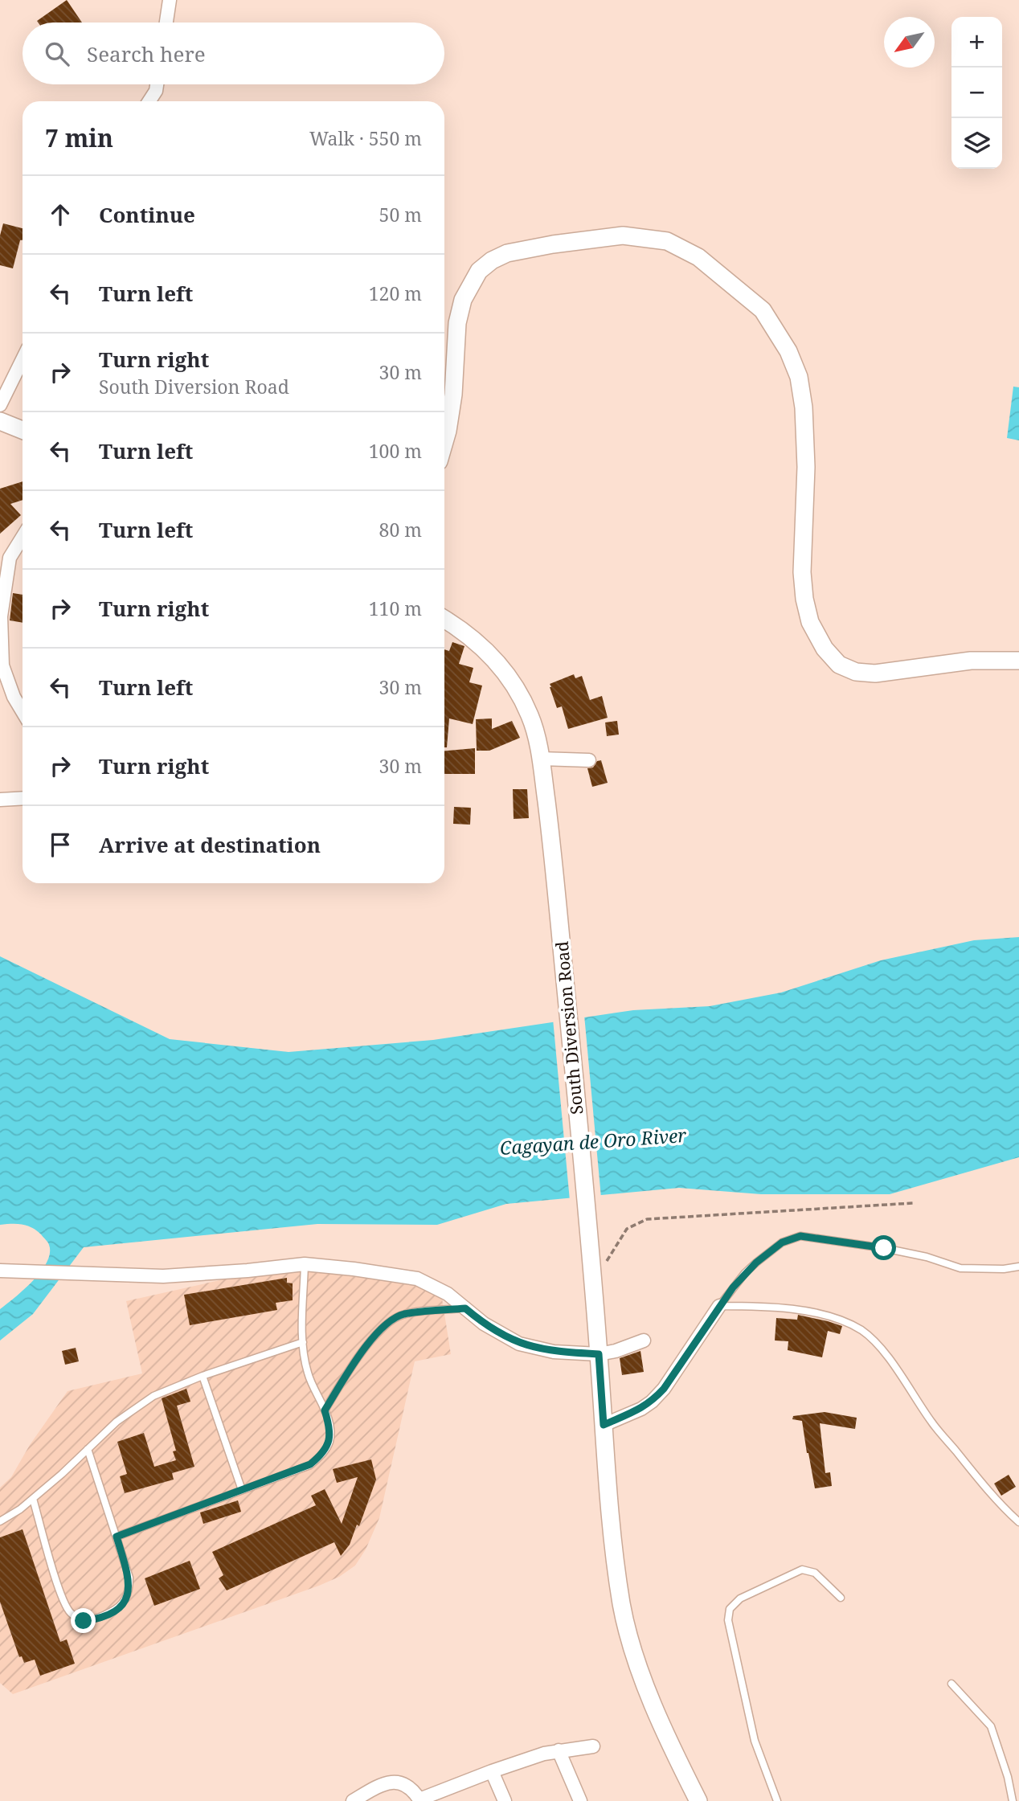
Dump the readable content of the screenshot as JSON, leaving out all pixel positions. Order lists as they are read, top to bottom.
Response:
{
  "streets": {
    "main road": ["South Diversion Road"]
  },
  "water": ["Cagayan de Oro River"],
  "north": "bottom left",
  "page": {
    "map_buttons": ["+", "−"],
    "search": "Search here",
    "heading": ["7 min", "Walk · 550 m"],
    "list": [
      ["Continue", "50 m"],
      ["Turn left", "120 m"],
      ["Turn right", "South Diversion Road", "30 m"],
      ["Turn left", "100 m"],
      ["Turn left", "80 m"],
      ["Turn right", "110 m"],
      ["Turn left", "30 m"],
      ["Turn right", "30 m"],
      "Arrive at destination"
    ]
  }
}
